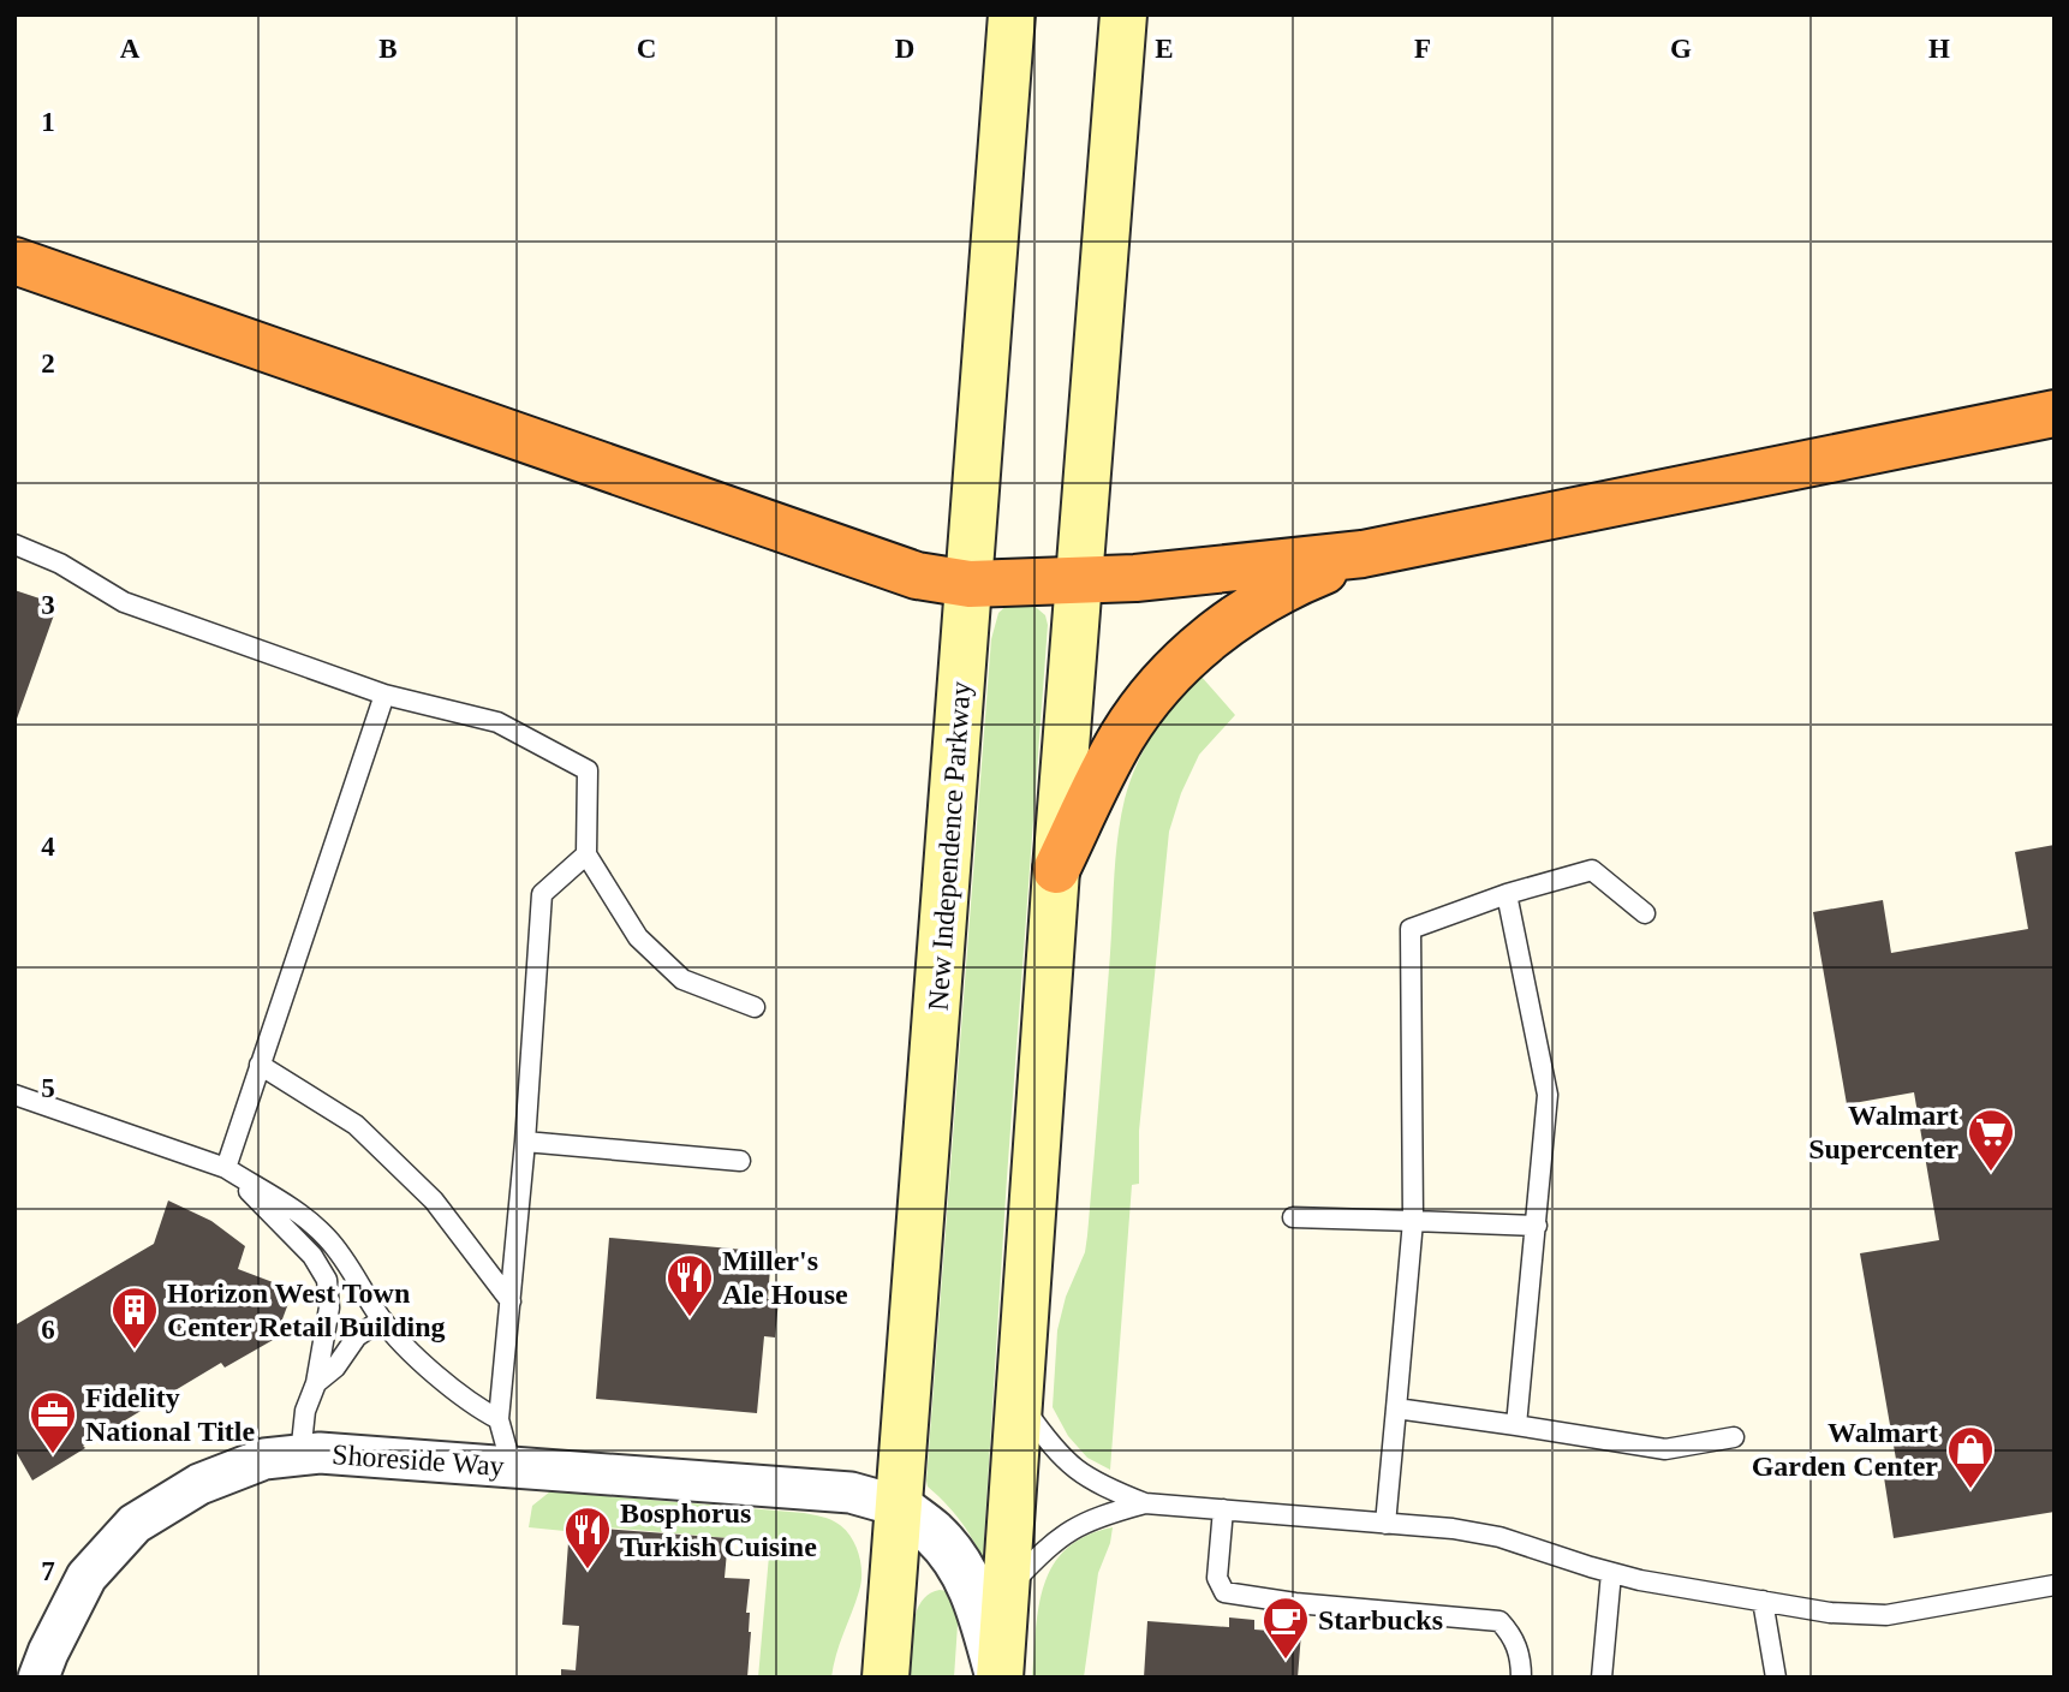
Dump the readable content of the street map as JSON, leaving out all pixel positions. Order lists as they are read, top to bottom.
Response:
{
  "streets": {
    "main road": ["New Independence Parkway"],
    "street": ["Shoreside Way"]
  },
  "crossings": [
    ["New Independence Parkway", "Shoreside Way"]
  ],
  "places": {
    "supermarket": ["Walmart Supercenter"],
    "restaurant": ["Miller's Ale House", "Bosphorus Turkish Cuisine"],
    "building": ["Horizon West Town Center Retail Building"],
    "office": ["Fidelity National Title"],
    "shop": ["Walmart Garden Center"],
    "cafe": ["Starbucks"]
  },
  "grid": {
    "columns": [
      "A",
      "B",
      "C",
      "D",
      "E",
      "F",
      "G",
      "H"
    ],
    "rows": [
      "1",
      "2",
      "3",
      "4",
      "5",
      "6",
      "7"
    ]
  }
}
